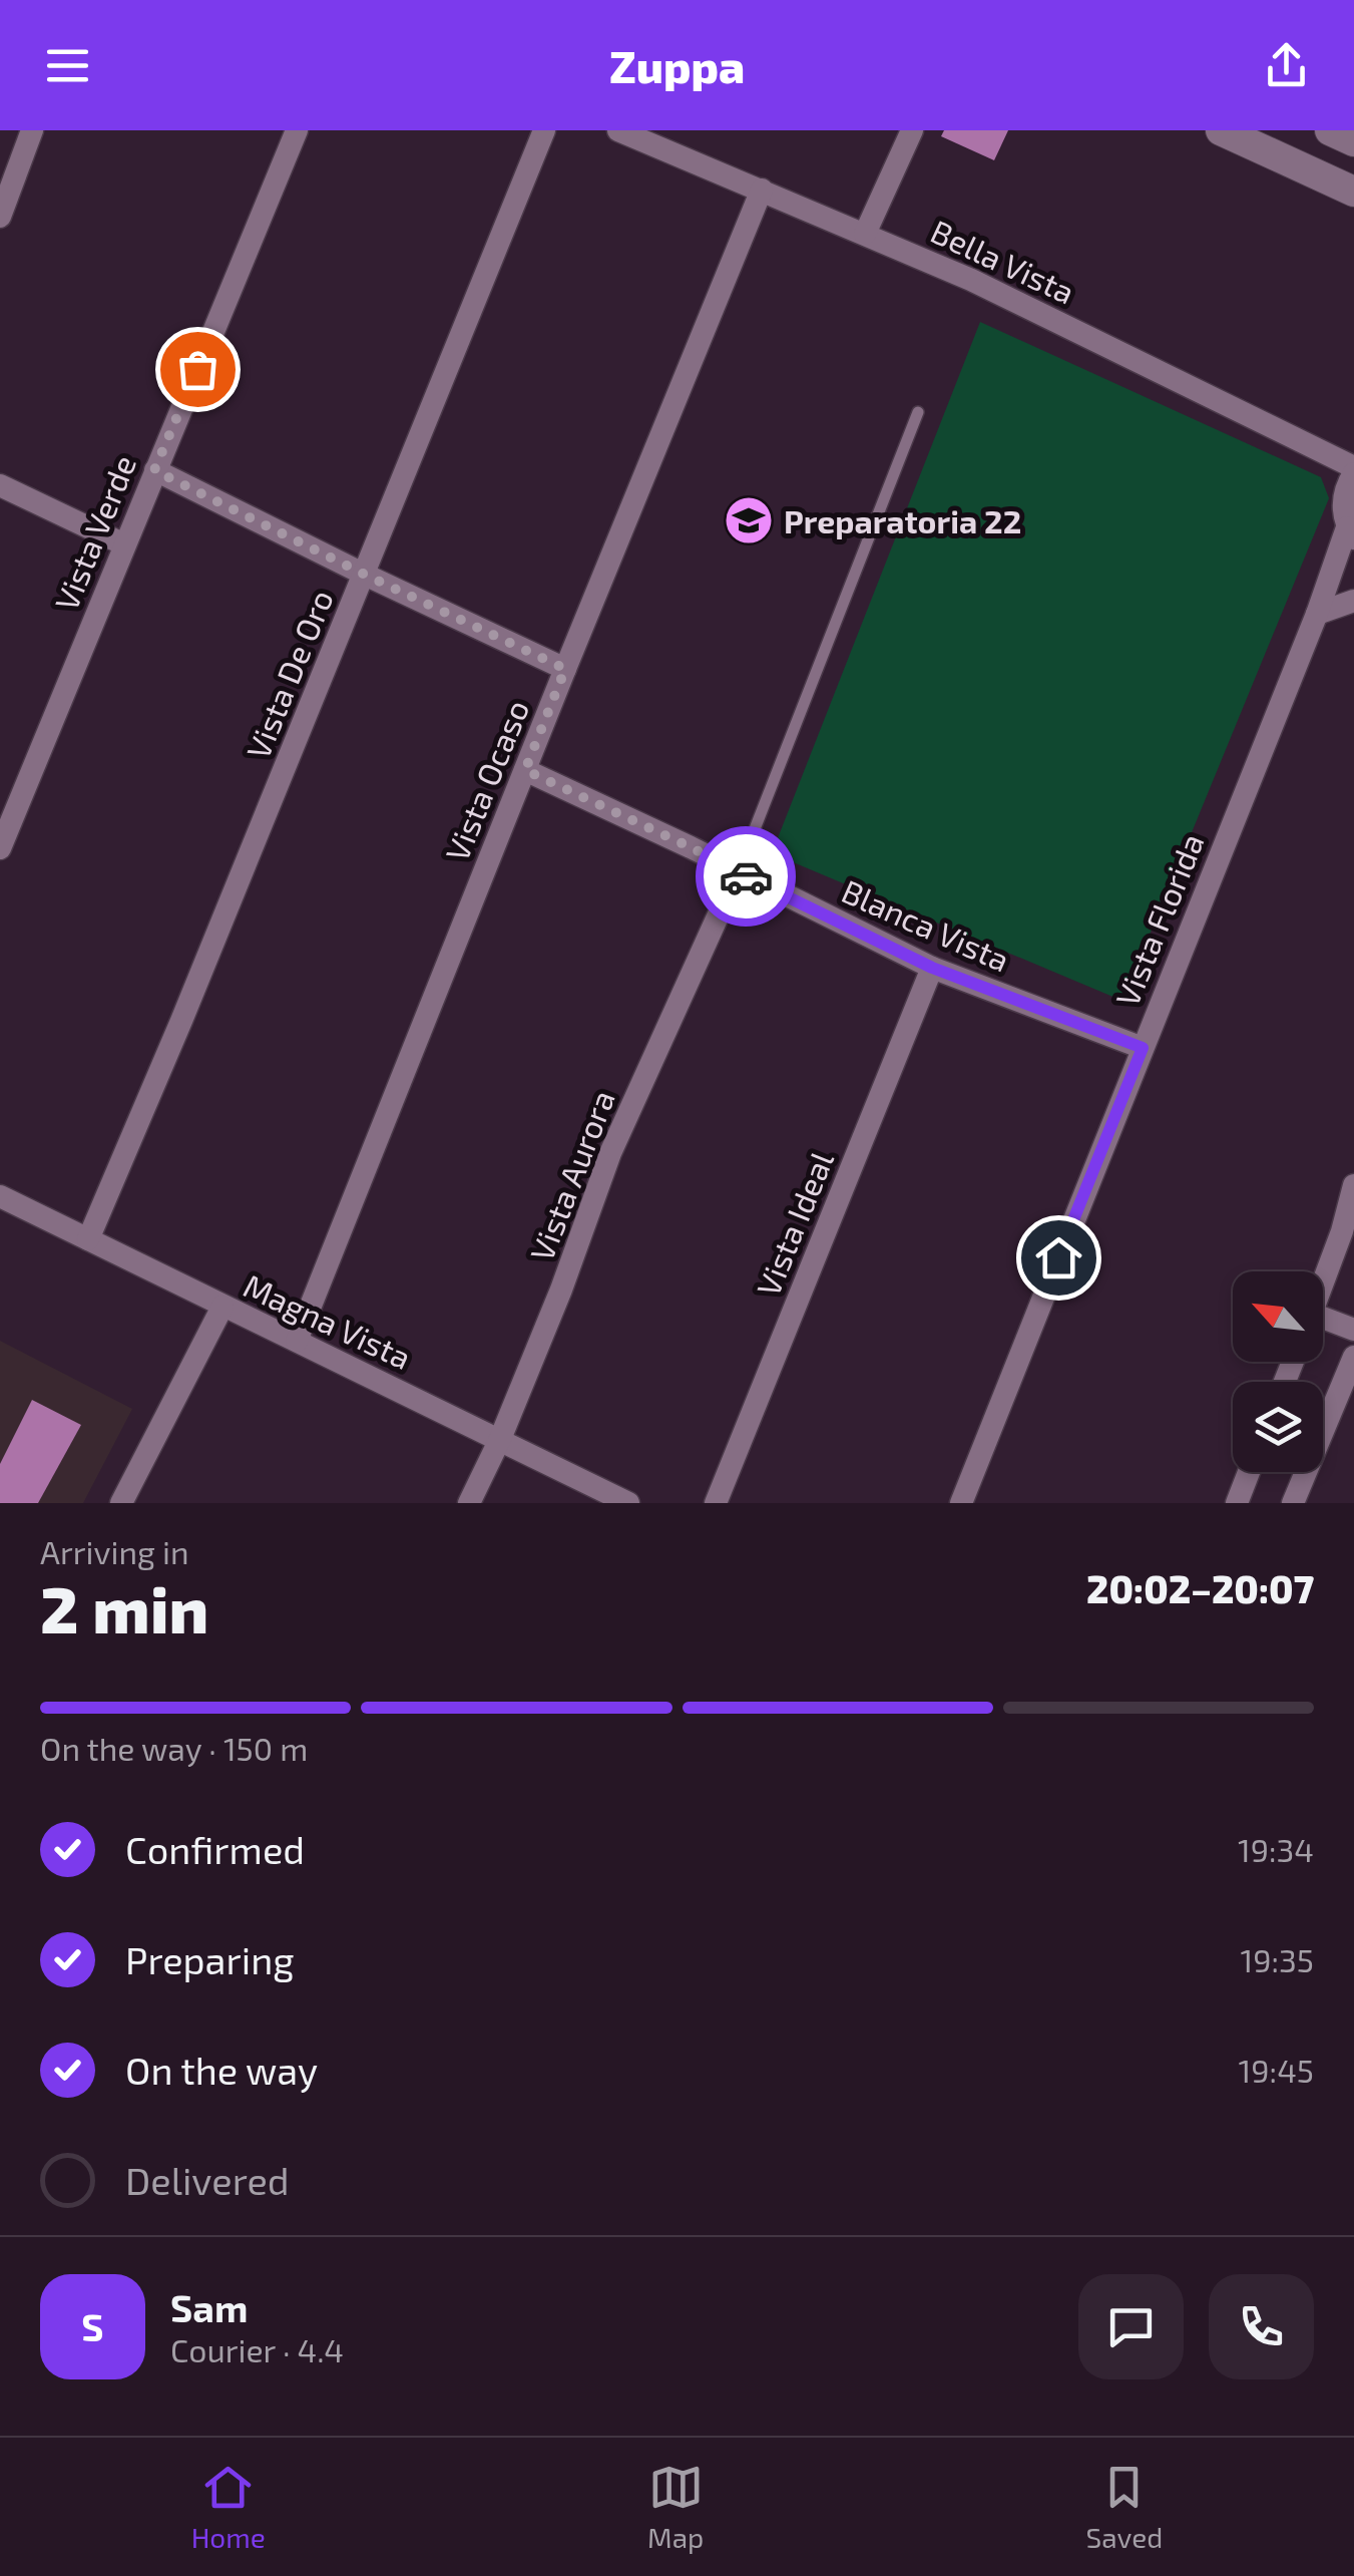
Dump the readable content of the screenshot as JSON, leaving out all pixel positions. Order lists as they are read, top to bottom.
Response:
{
  "streets": {
    "street": [
      "Bella Vista",
      "Vista Verde",
      "Vista De Oro",
      "Vista Ocaso",
      "Vista Florida",
      "Blanca Vista",
      "Vista Aurora",
      "Vista Ideal",
      "Magna Vista"
    ]
  },
  "crossings": [
    ["Bella Vista", "Vista Ocaso"],
    ["Bella Vista", "Vista Florida"],
    ["Vista De Oro", "Magna Vista"],
    ["Vista Ocaso", "Blanca Vista"],
    ["Vista Ocaso", "Magna Vista"],
    ["Vista Florida", "Blanca Vista"],
    ["Blanca Vista", "Vista Aurora"],
    ["Blanca Vista", "Vista Ideal"],
    ["Vista Aurora", "Magna Vista"]
  ],
  "places": {
    "school or university": ["Preparatoria 22"]
  },
  "north": "top left",
  "page": {
    "header": "Zuppa",
    "heading": ["2 min", "Arriving in", "20:02–20:07"],
    "panel": ["Sam", "Courier · 4.4"],
    "bar": "On the way · 150 m",
    "list": [
      ["Confirmed", "19:34"],
      ["Preparing", "19:35"],
      ["On the way", "19:45"],
      "Delivered"
    ],
    "round": "S",
    "tabs": ["Home", "Map", "Saved"]
  }
}
